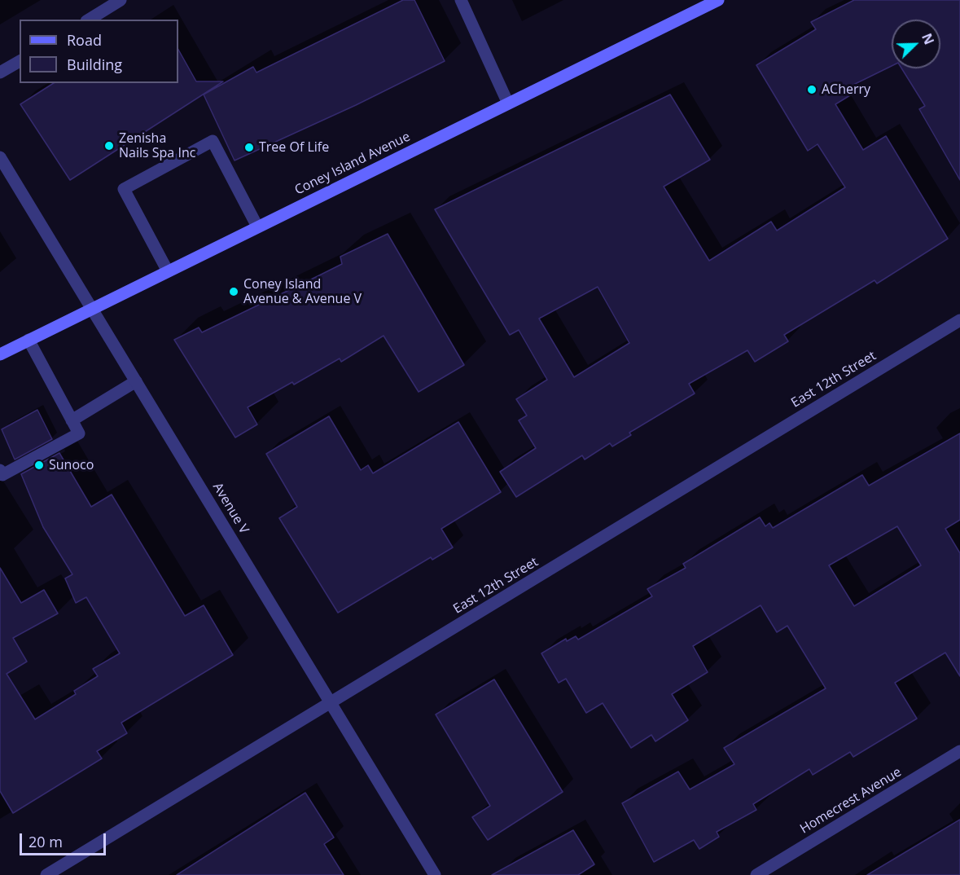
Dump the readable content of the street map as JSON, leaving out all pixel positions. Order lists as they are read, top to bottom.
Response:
{
  "streets": {
    "main road": ["Coney Island Avenue"],
    "street": ["East 12th Street", "Avenue V", "Homecrest Avenue"]
  },
  "crossings": [
    ["Coney Island Avenue", "Avenue V"],
    ["East 12th Street", "Avenue V"]
  ],
  "places": [
    "ACherry",
    "Zenisha Nails Spa Inc",
    "Tree Of Life",
    "Coney Island Avenue & Avenue V",
    "Sunoco"
  ],
  "legend": ["Road", "Building"],
  "scale_bar": "20 m",
  "north": "top right"
}
